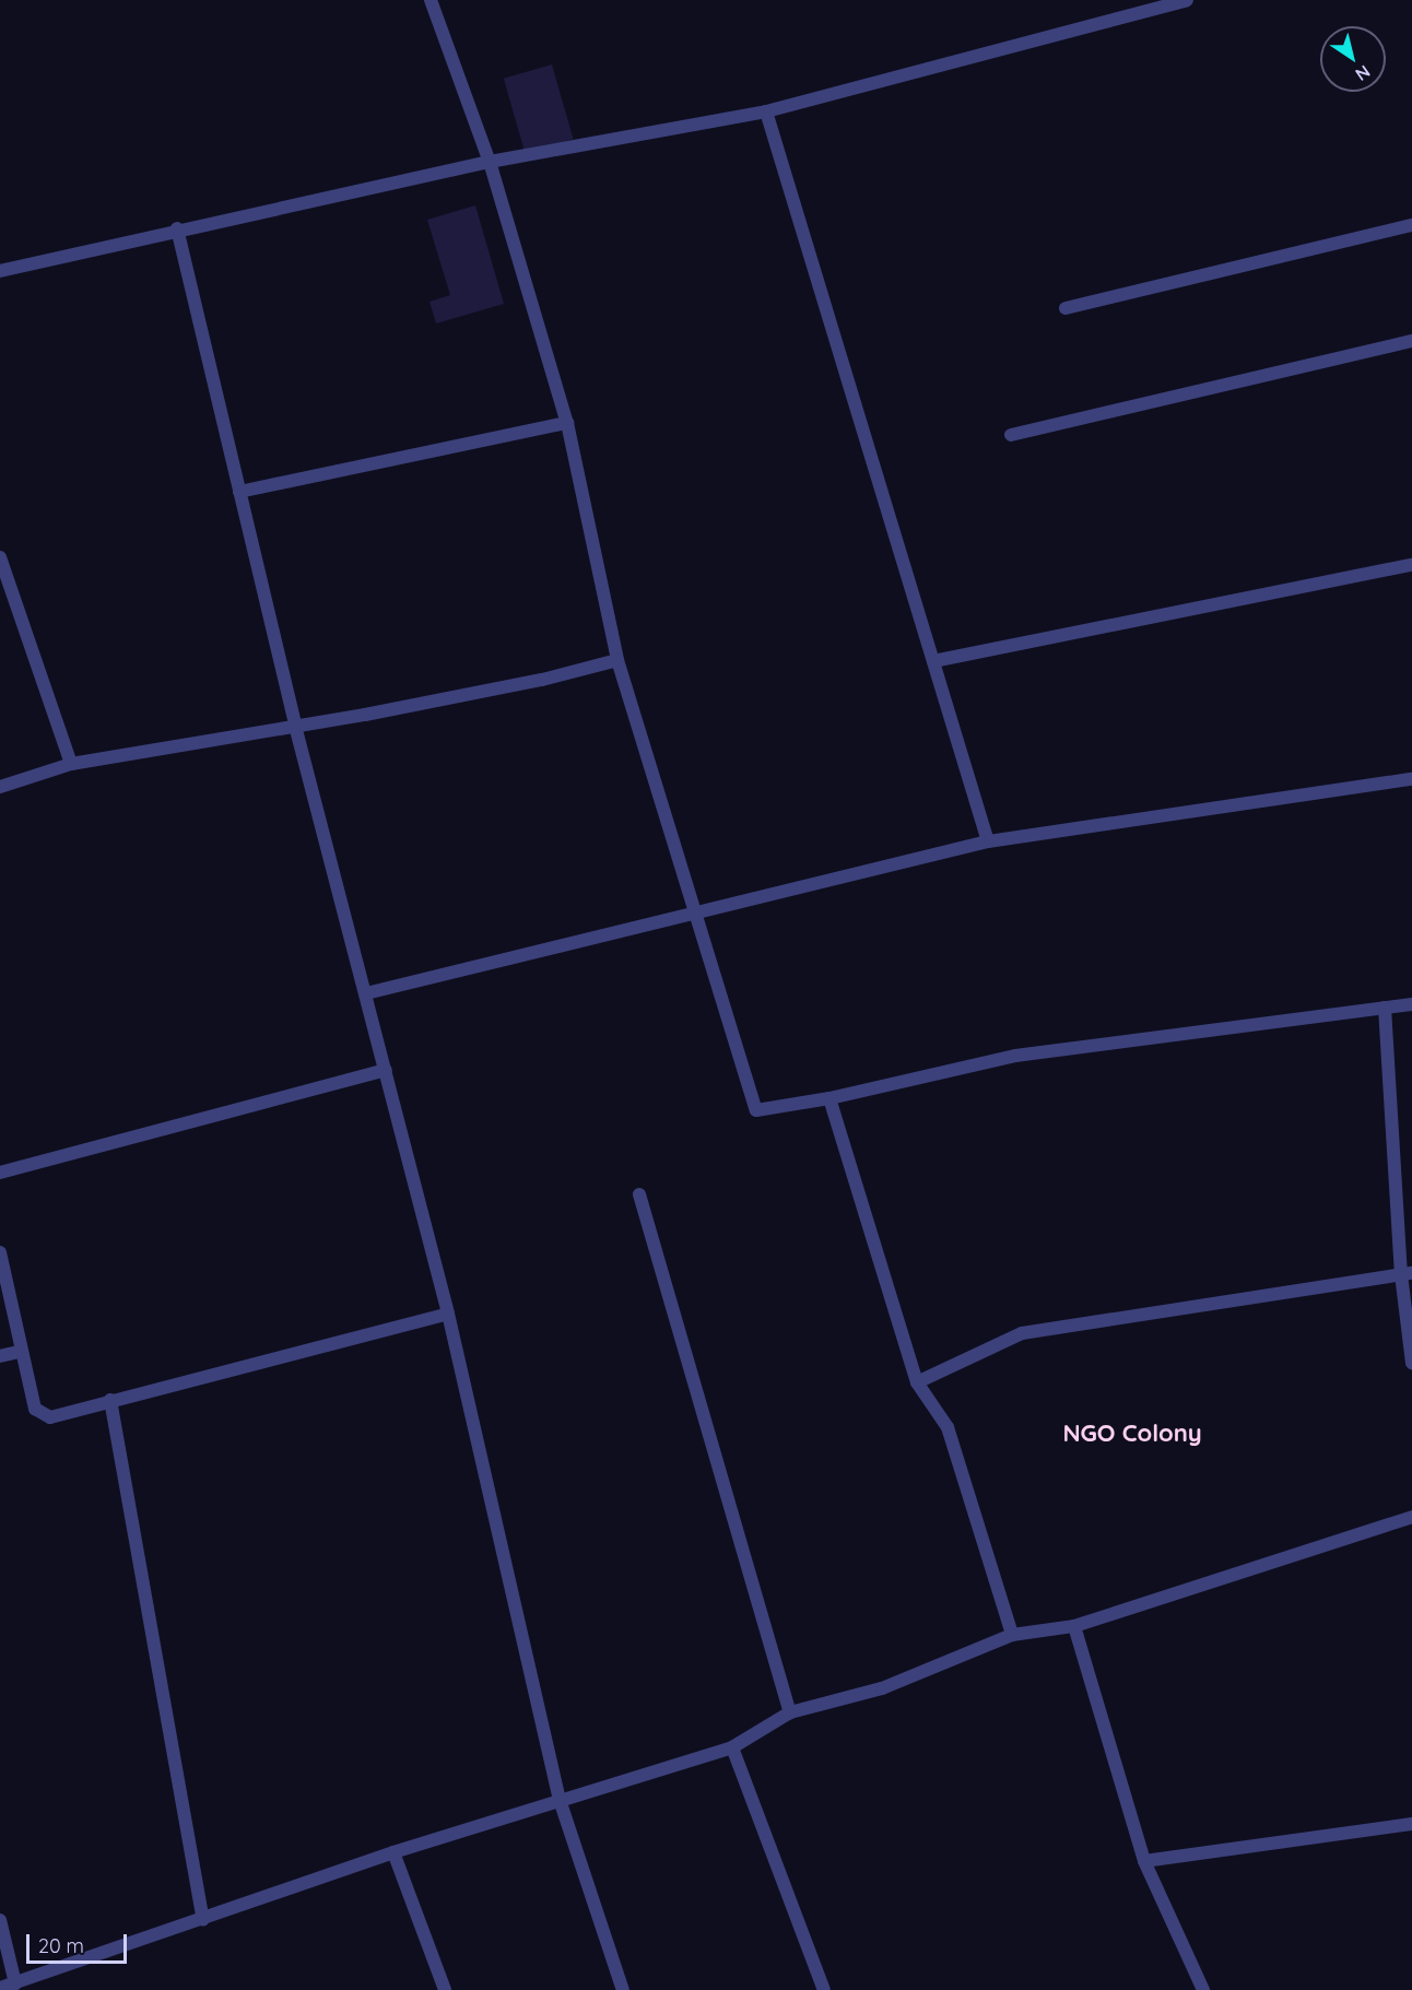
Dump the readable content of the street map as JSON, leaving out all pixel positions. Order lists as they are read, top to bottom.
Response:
{
  "districts": ["NGO Colony"],
  "scale_bar": "20 m",
  "north": "bottom right"
}
